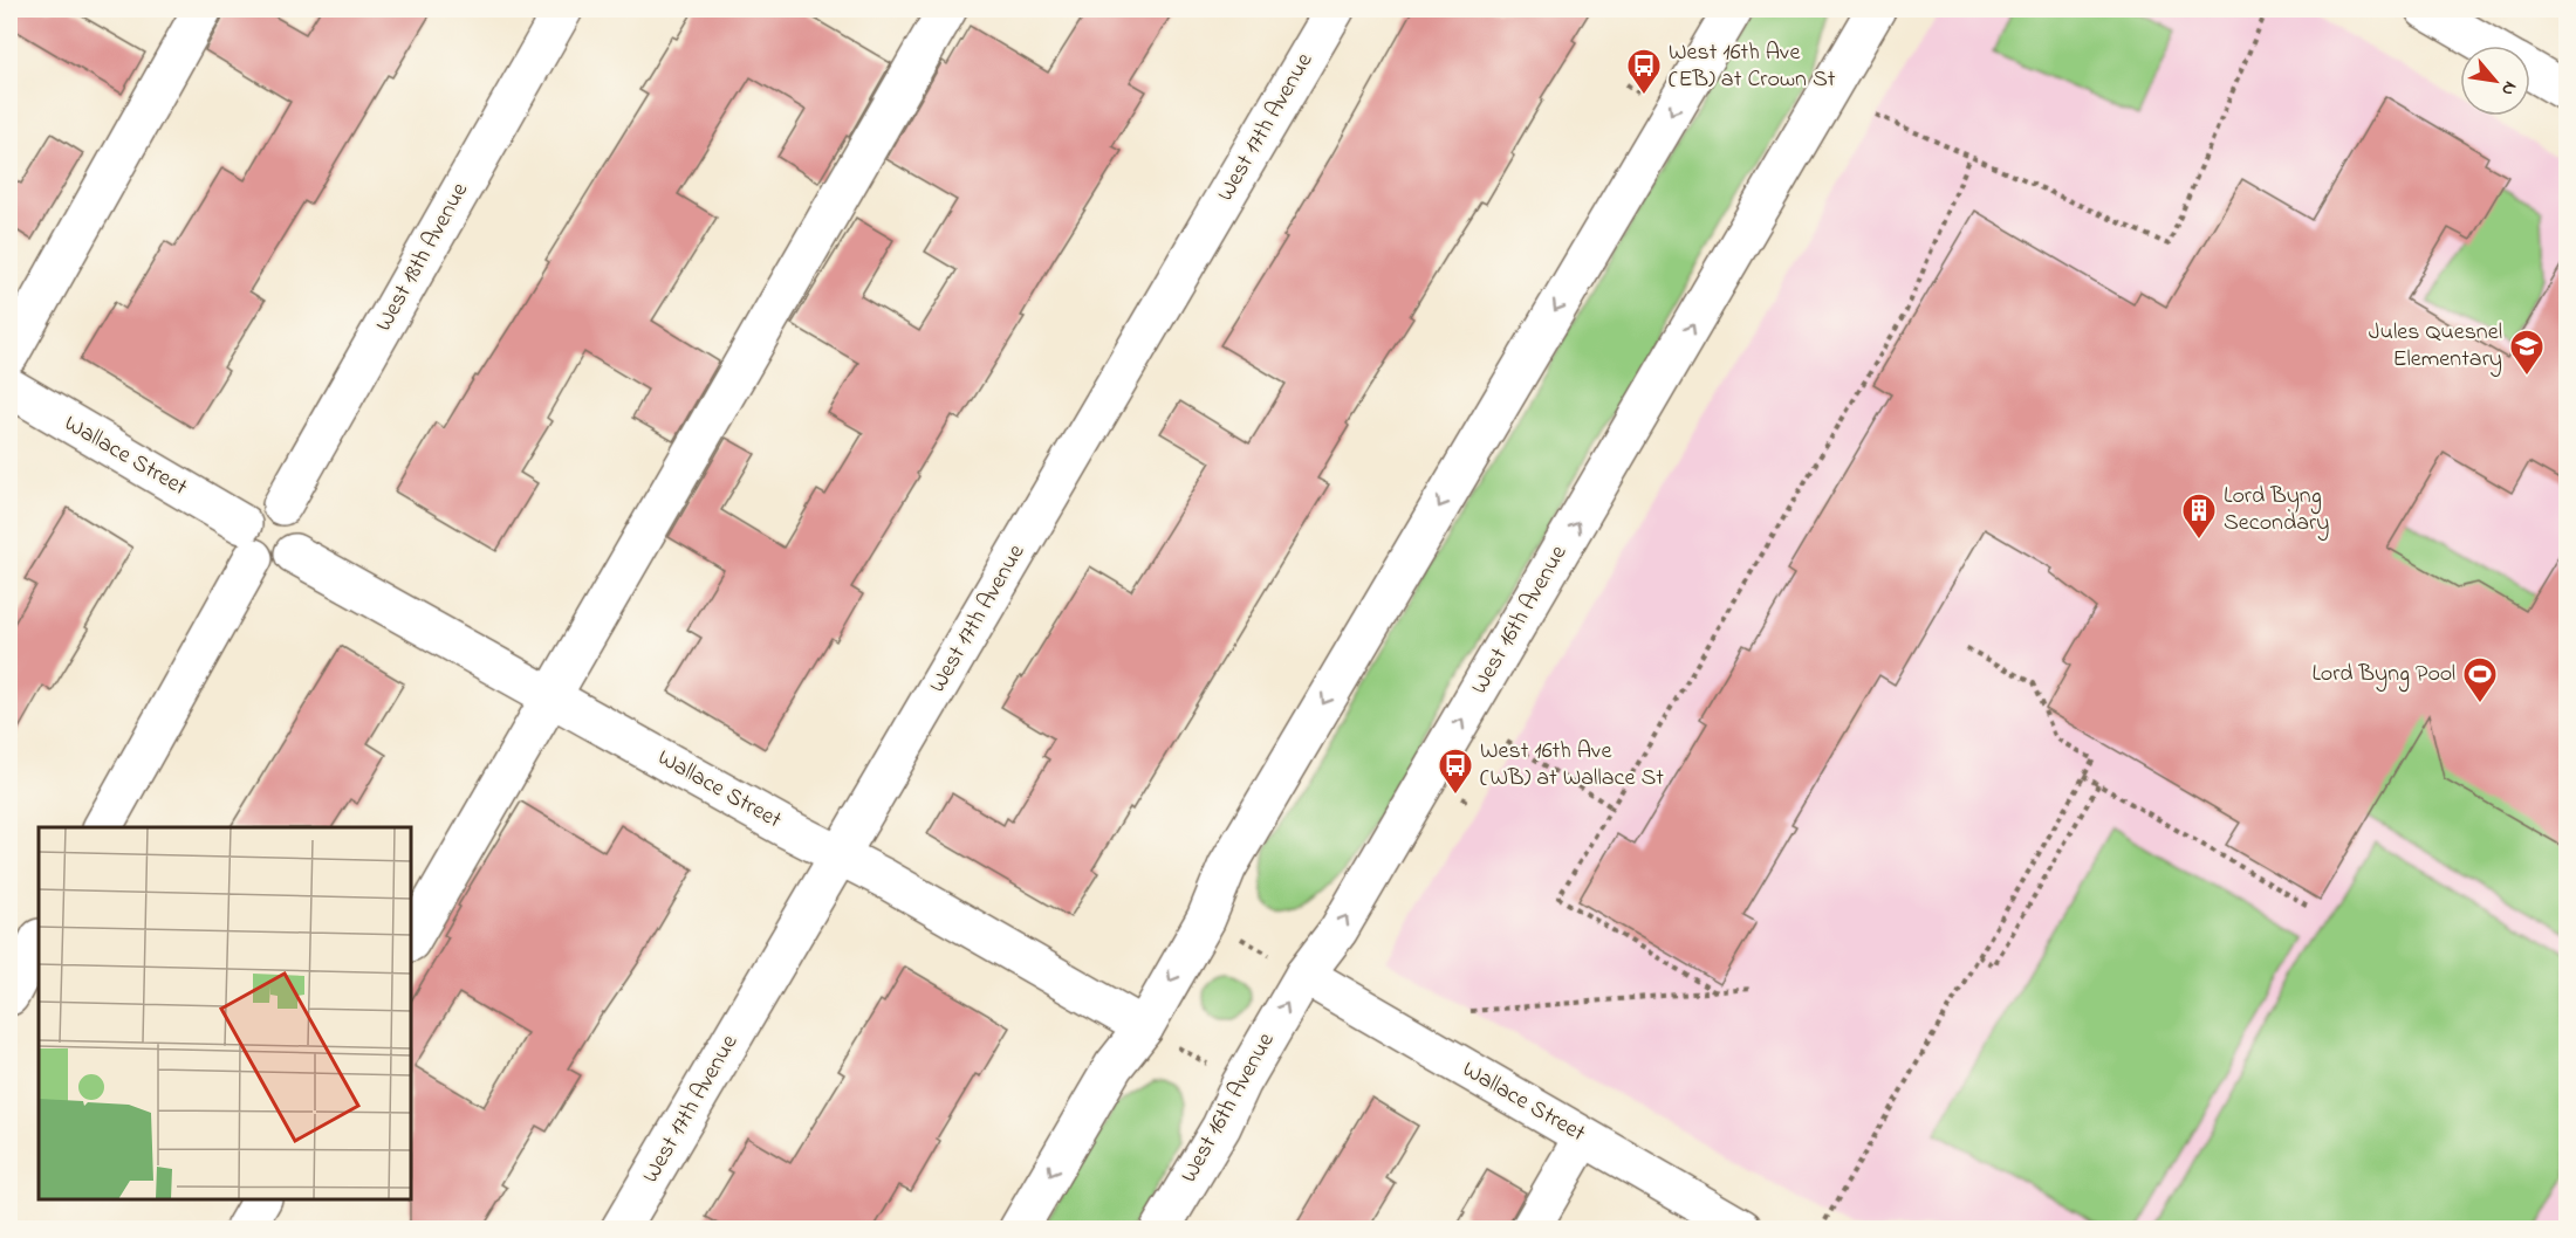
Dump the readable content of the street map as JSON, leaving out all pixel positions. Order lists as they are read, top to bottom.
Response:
{
  "streets": {
    "street": [
      "West 17th Avenue",
      "West 18th Avenue",
      "Wallace Street",
      "West 16th Avenue"
    ]
  },
  "crossings": [
    ["West 17th Avenue", "Wallace Street"],
    ["West 18th Avenue", "Wallace Street"],
    ["Wallace Street", "West 16th Avenue"]
  ],
  "places": {
    "bus stop": ["West 16th Ave (EB) at Crown St", "West 16th Ave (WB) at Wallace St"],
    "school or university": ["Jules Quesnel Elementary"],
    "building": ["Lord Byng Secondary"],
    "sports": ["Lord Byng Pool"]
  },
  "north": "bottom right"
}
